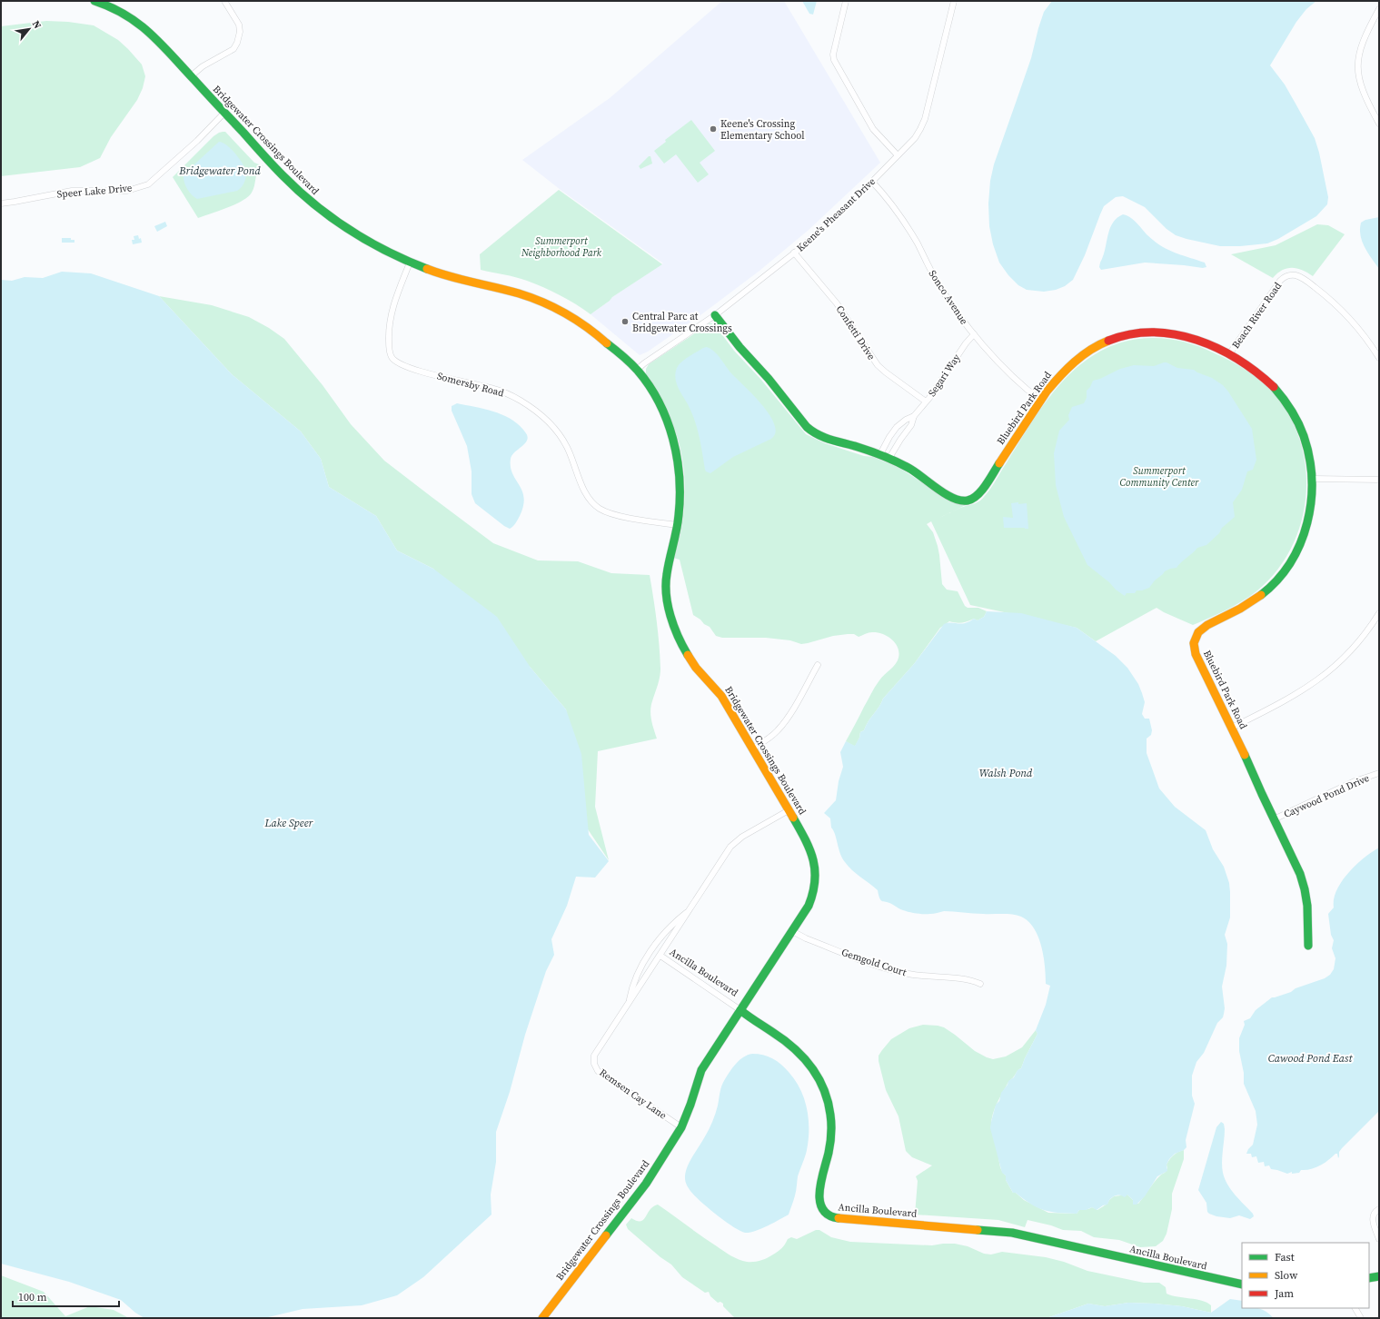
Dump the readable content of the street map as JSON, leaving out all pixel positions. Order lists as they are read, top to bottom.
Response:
{
  "streets": {
    "street": [
      "Bridgewater Crossings Boulevard",
      "Speer Lake Drive",
      "Keene's Pheasant Drive",
      "Sonco Avenue",
      "Beach River Road",
      "Confetti Drive",
      "Segari Way",
      "Somersby Road",
      "Bluebird Park Road",
      "Caywood Pond Drive",
      "Gemgold Court",
      "Ancilla Boulevard",
      "Remsen Cay Lane"
    ]
  },
  "crossings": [
    ["Bridgewater Crossings Boulevard", "Speer Lake Drive"],
    ["Bridgewater Crossings Boulevard", "Keene's Pheasant Drive"],
    ["Bridgewater Crossings Boulevard", "Somersby Road"],
    ["Bridgewater Crossings Boulevard", "Gemgold Court"],
    ["Bridgewater Crossings Boulevard", "Ancilla Boulevard"],
    ["Bridgewater Crossings Boulevard", "Remsen Cay Lane"],
    ["Keene's Pheasant Drive", "Sonco Avenue"],
    ["Keene's Pheasant Drive", "Confetti Drive"],
    ["Keene's Pheasant Drive", "Bluebird Park Road"],
    ["Sonco Avenue", "Segari Way"],
    ["Sonco Avenue", "Bluebird Park Road"],
    ["Beach River Road", "Bluebird Park Road"],
    ["Confetti Drive", "Segari Way"],
    ["Segari Way", "Bluebird Park Road"],
    ["Bluebird Park Road", "Caywood Pond Drive"],
    ["Ancilla Boulevard", "Remsen Cay Lane"]
  ],
  "water": [
    "Bridgewater Pond",
    "Walsh Pond",
    "Lake Speer",
    "Cawood Pond East"
  ],
  "parks": ["Summerport Neighborhood Park", "Summerport Community Center"],
  "places": ["Keene's Crossing Elementary School", "Central Parc at Bridgewater Crossings"],
  "legend": ["Fast", "Slow", "Jam"],
  "scale_bar": "100 m",
  "north": "top right"
}
